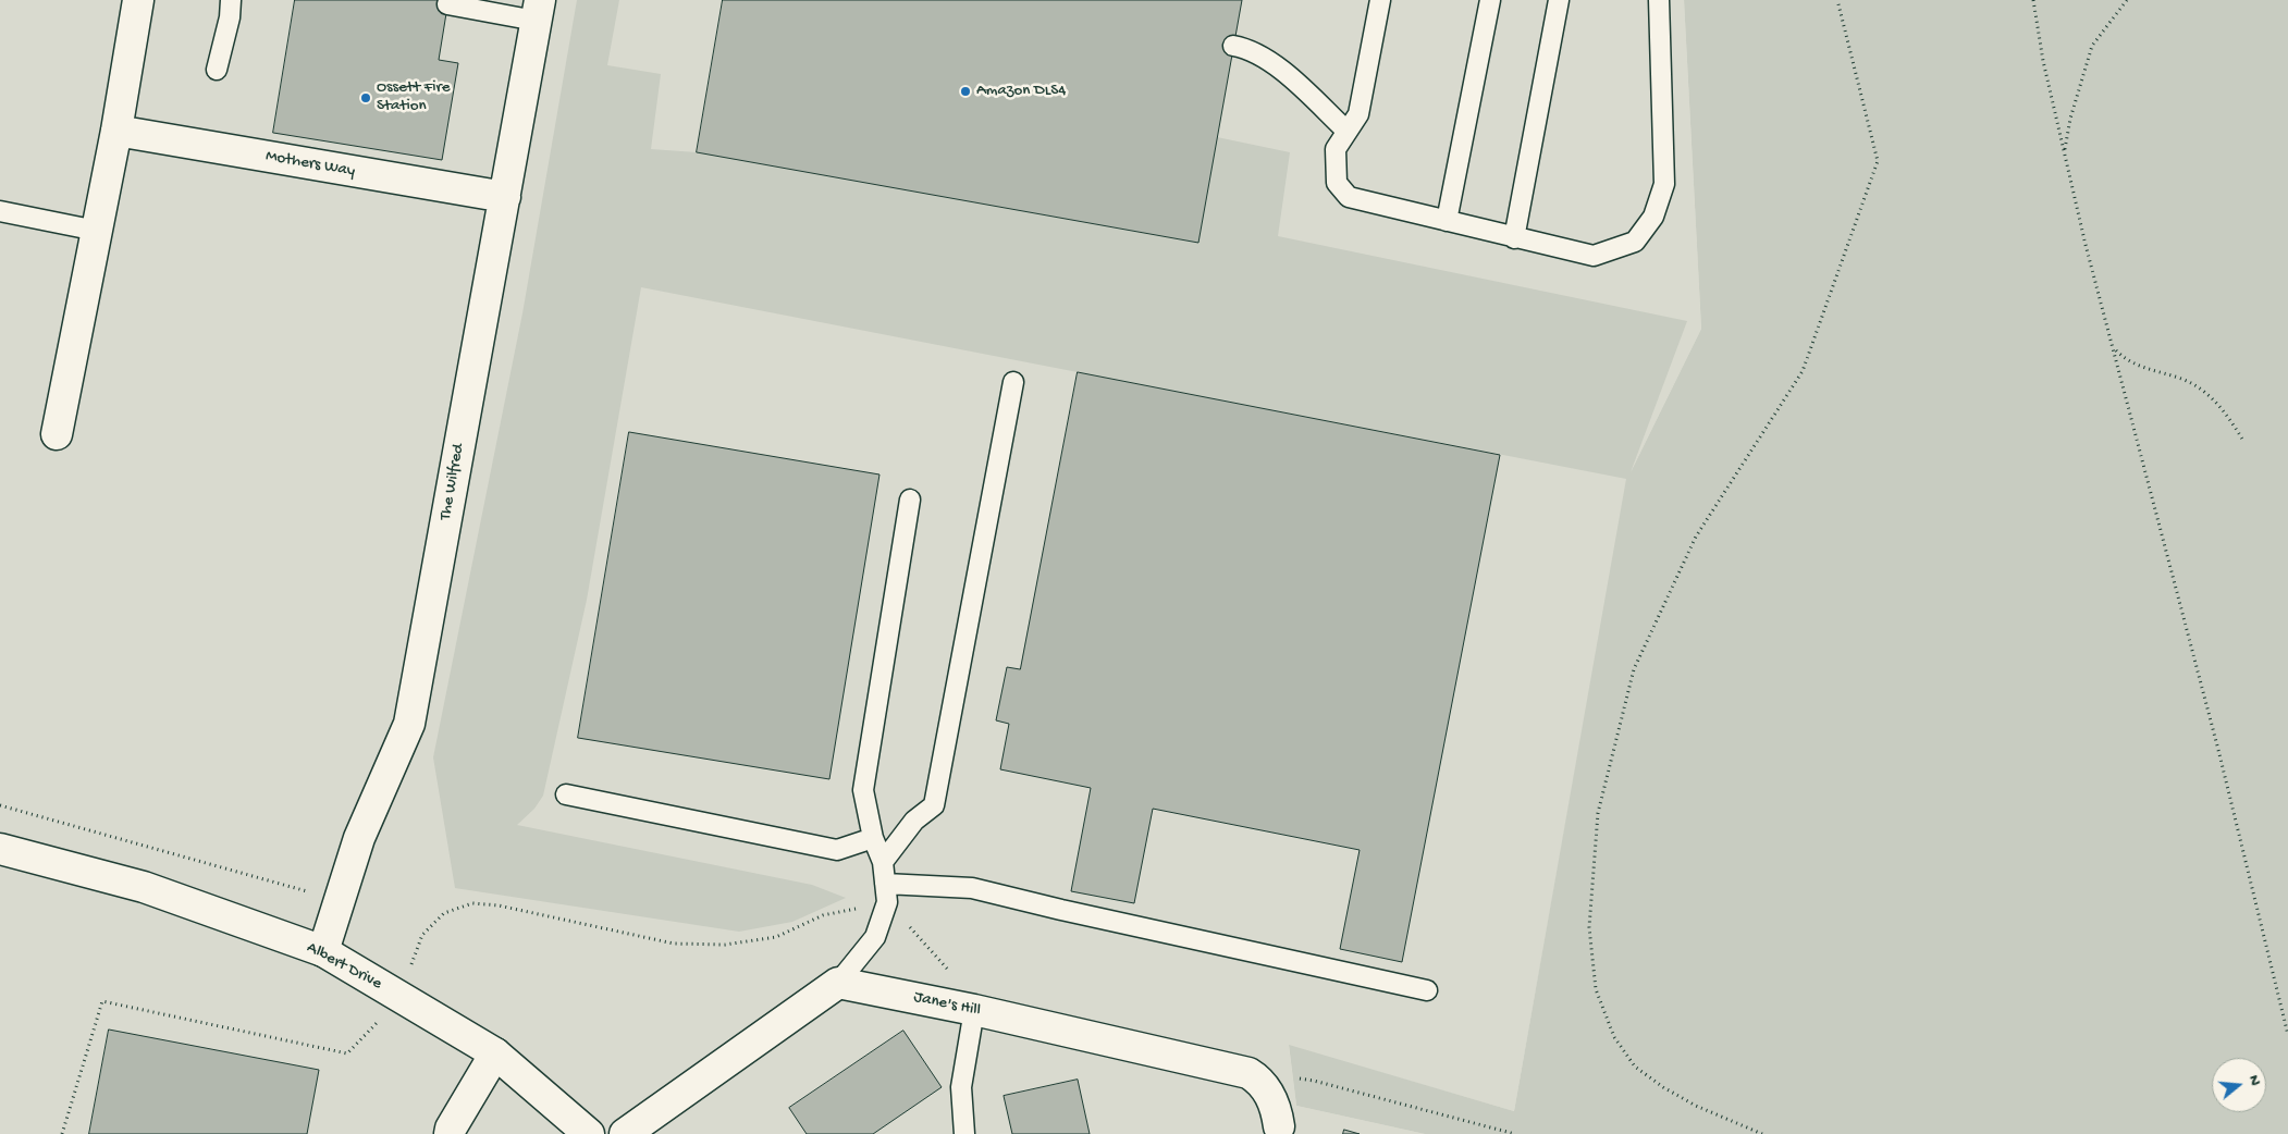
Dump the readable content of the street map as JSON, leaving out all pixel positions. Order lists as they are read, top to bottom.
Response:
{
  "streets": {
    "street": [
      "Mothers Way",
      "The Wilfred",
      "Albert Drive",
      "Jane's Hill"
    ]
  },
  "crossings": [
    ["Mothers Way", "The Wilfred"],
    ["The Wilfred", "Albert Drive"]
  ],
  "places": ["Amazon DLS4", "Ossett Fire Station"],
  "north": "right"
}
